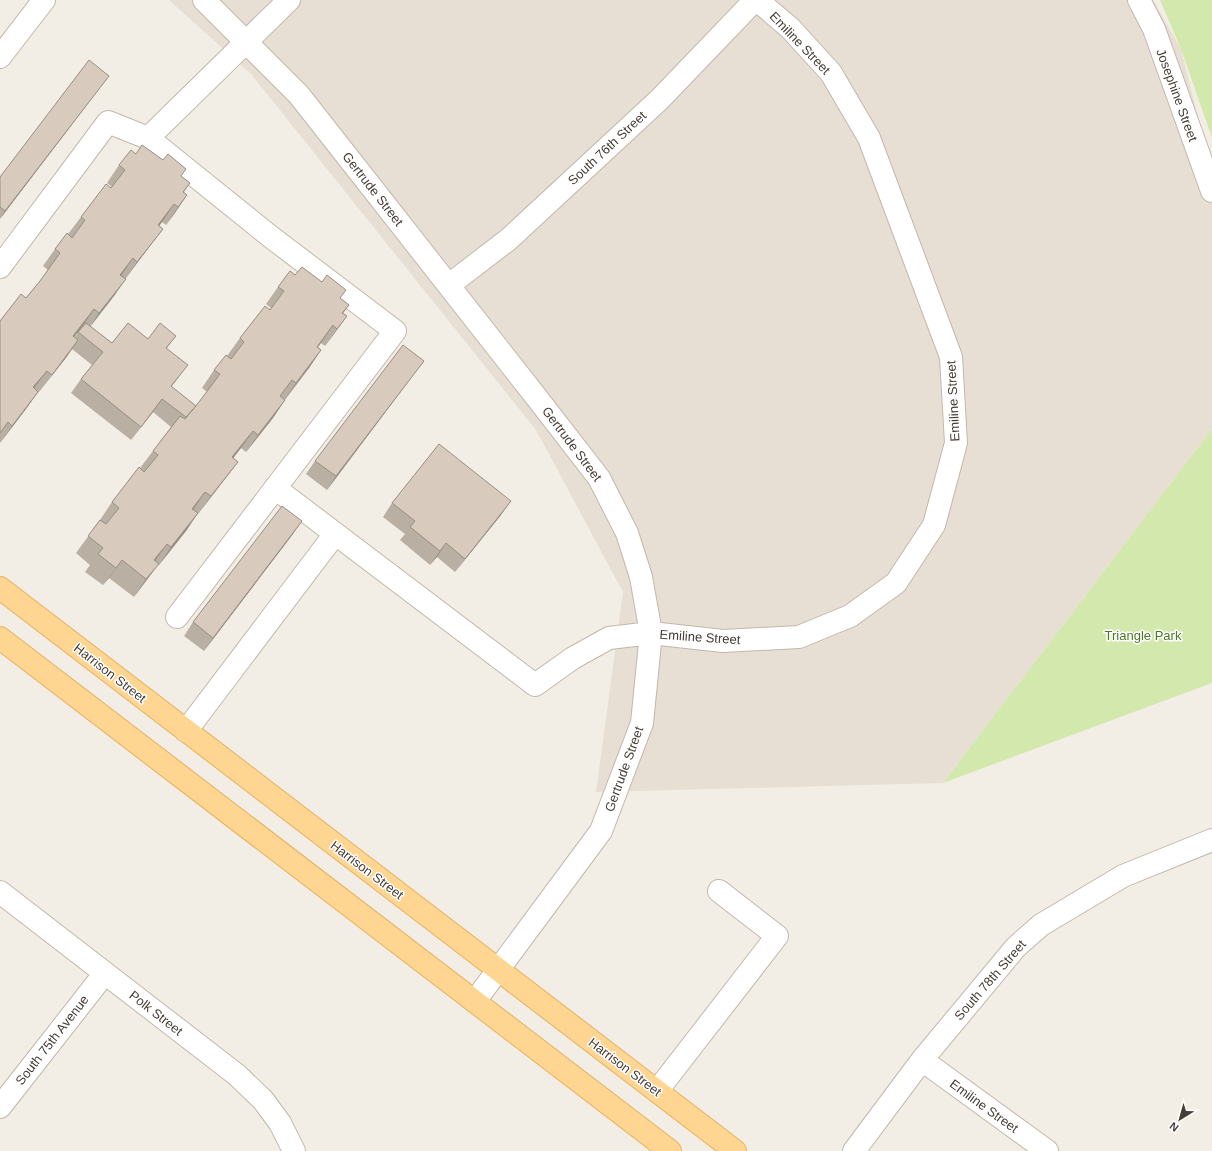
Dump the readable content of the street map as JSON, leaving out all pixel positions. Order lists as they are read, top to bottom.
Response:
{
  "streets": {
    "main road": ["Harrison Street"],
    "street": [
      "Emiline Street",
      "Josephine Street",
      "South 76th Street",
      "Gertrude Street",
      "South 78th Street",
      "Polk Street",
      "South 75th Avenue"
    ]
  },
  "crossings": [
    ["Emiline Street", "South 76th Street"],
    ["Emiline Street", "Gertrude Street"],
    ["Emiline Street", "South 78th Street"],
    ["South 76th Street", "Gertrude Street"],
    ["Gertrude Street", "Harrison Street"],
    ["Polk Street", "South 75th Avenue"]
  ],
  "parks": ["Triangle Park"],
  "north": "bottom left"
}
